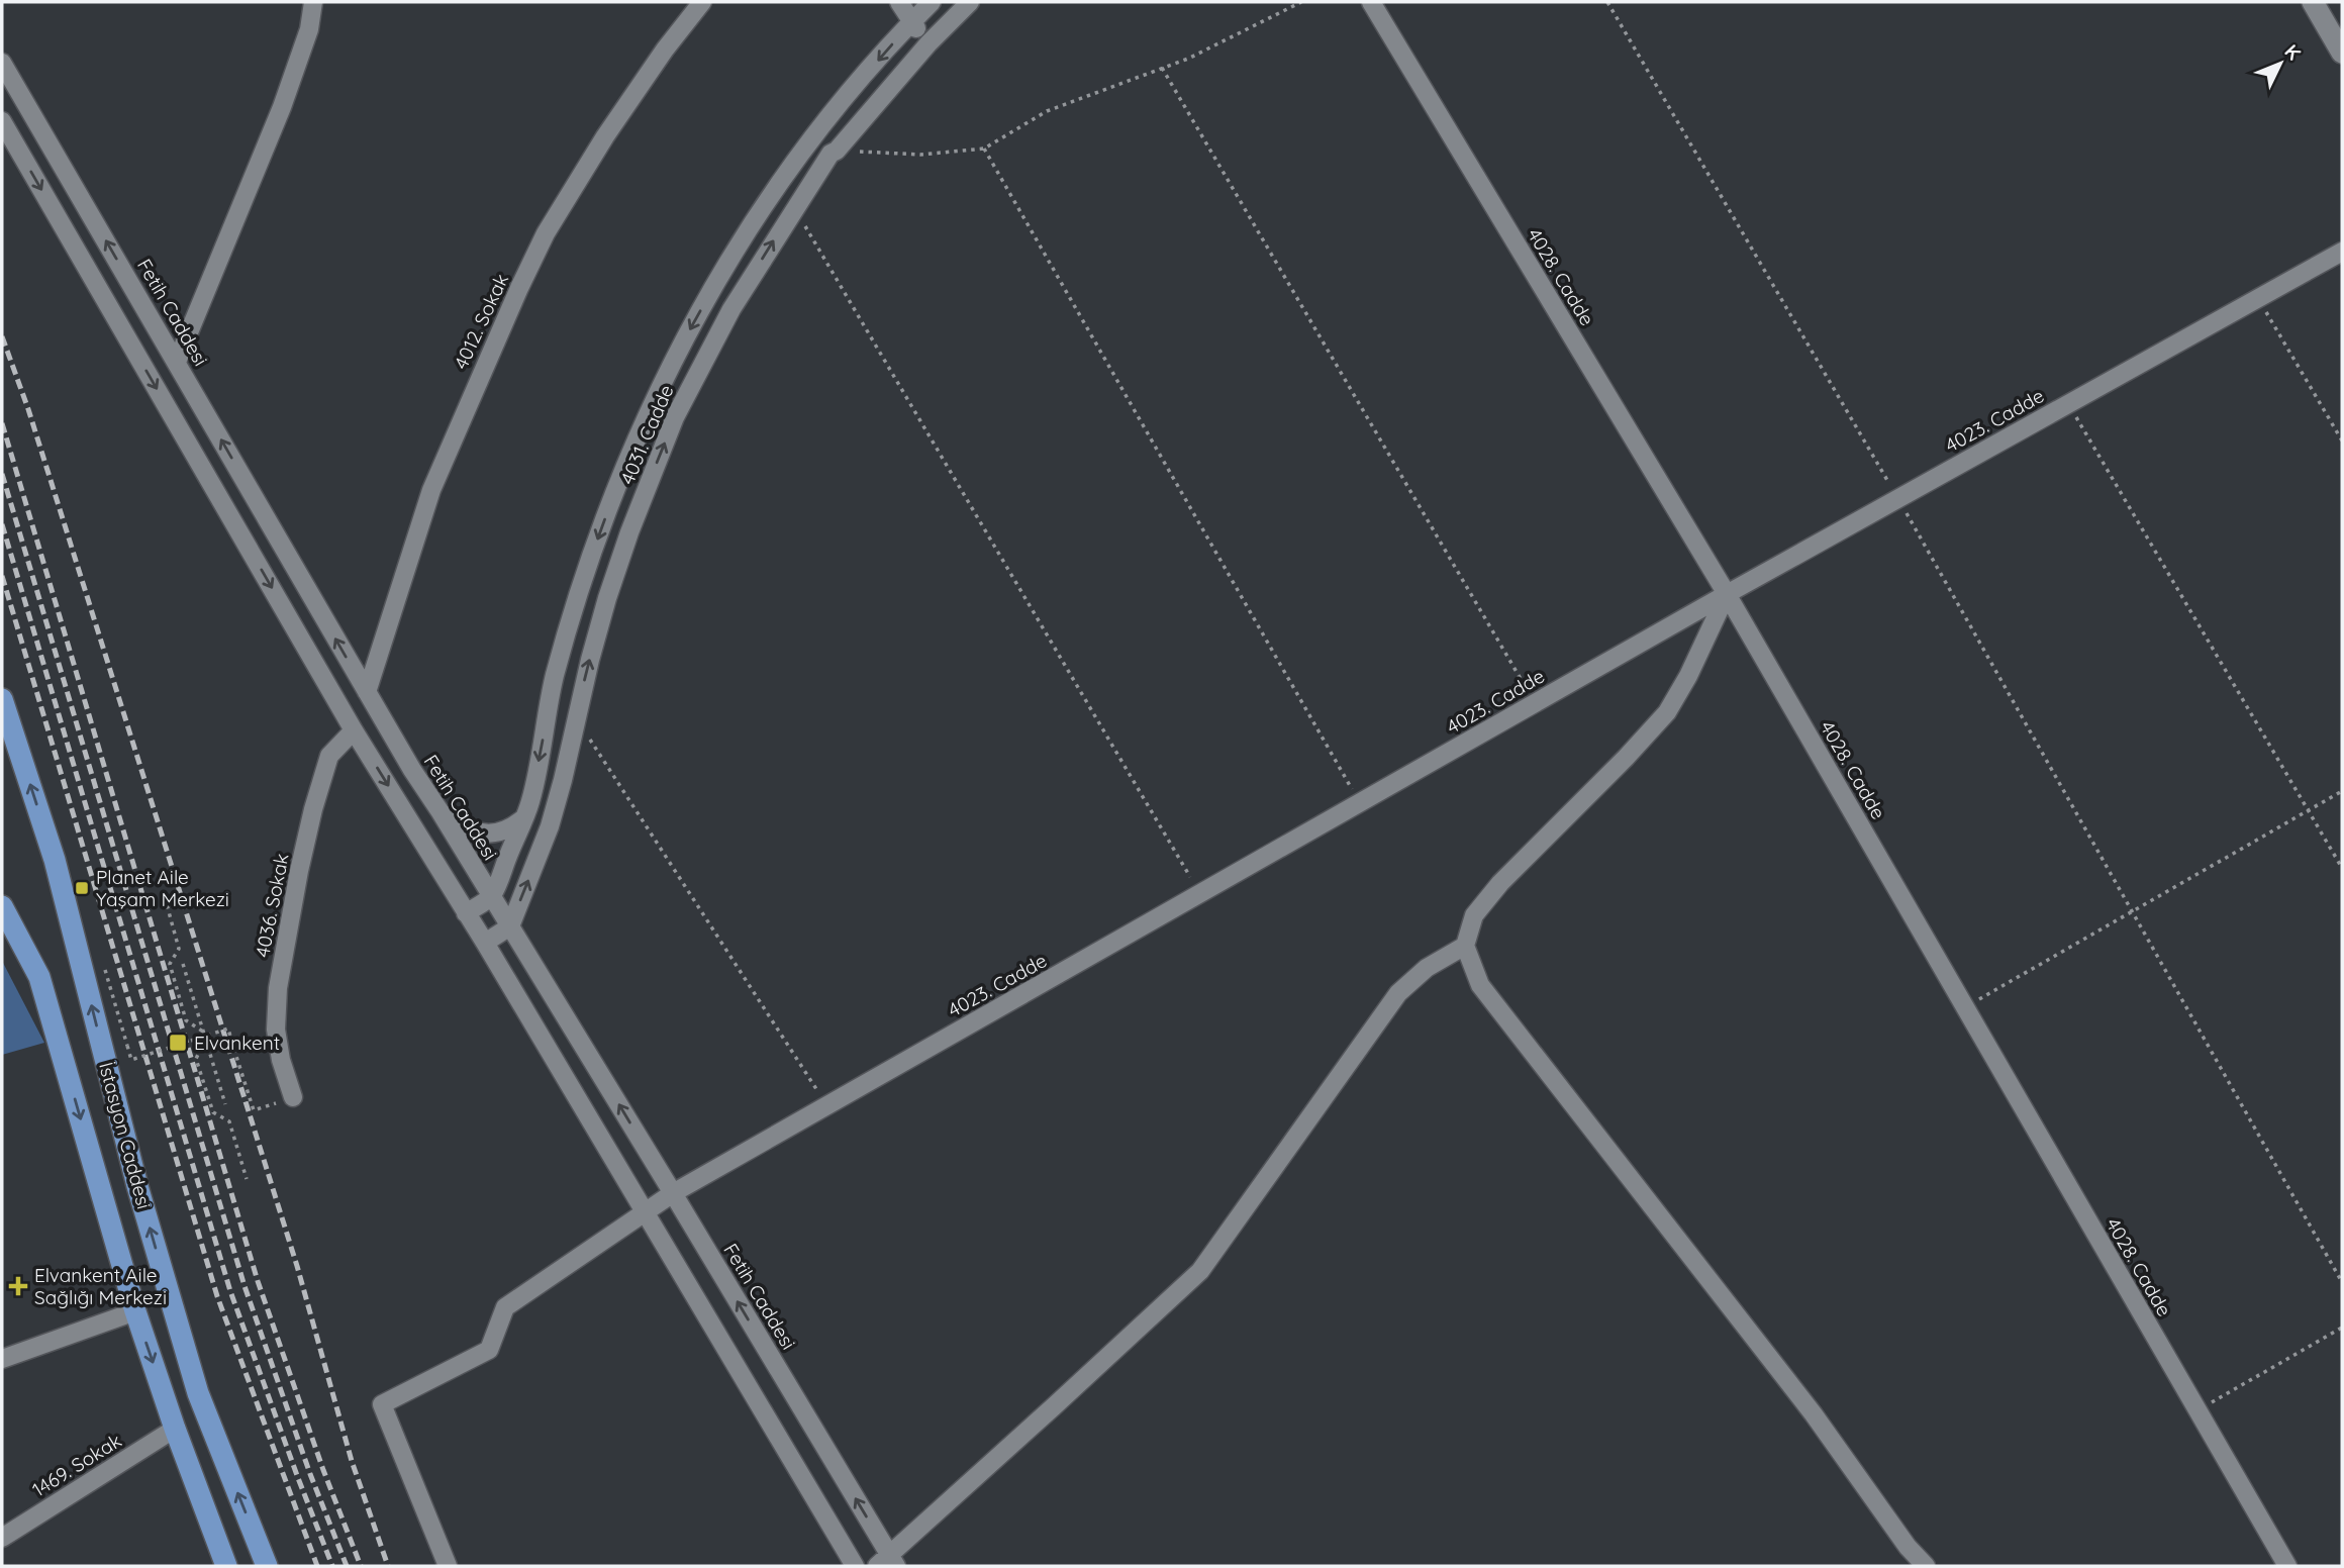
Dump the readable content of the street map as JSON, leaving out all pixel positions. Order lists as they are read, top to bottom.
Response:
{
  "streets": {
    "main road": ["İstasyon Caddesi"],
    "street": [
      "4028. Cadde",
      "Fetih Caddesi",
      "4012. Sokak",
      "4023. Cadde",
      "4031. Cadde",
      "4036. Sokak",
      "1469. Sokak"
    ]
  },
  "crossings": [
    ["4028. Cadde", "4023. Cadde"],
    ["Fetih Caddesi", "4012. Sokak"],
    ["Fetih Caddesi", "4023. Cadde"],
    ["Fetih Caddesi", "4031. Cadde"],
    ["İstasyon Caddesi", "1469. Sokak"]
  ],
  "places": {
    "transit": ["Planet Aile Yaşam Merkezi", "Elvankent"],
    "health": ["Elvankent Aile Sağlığı Merkezi"]
  },
  "north": "top right"
}
